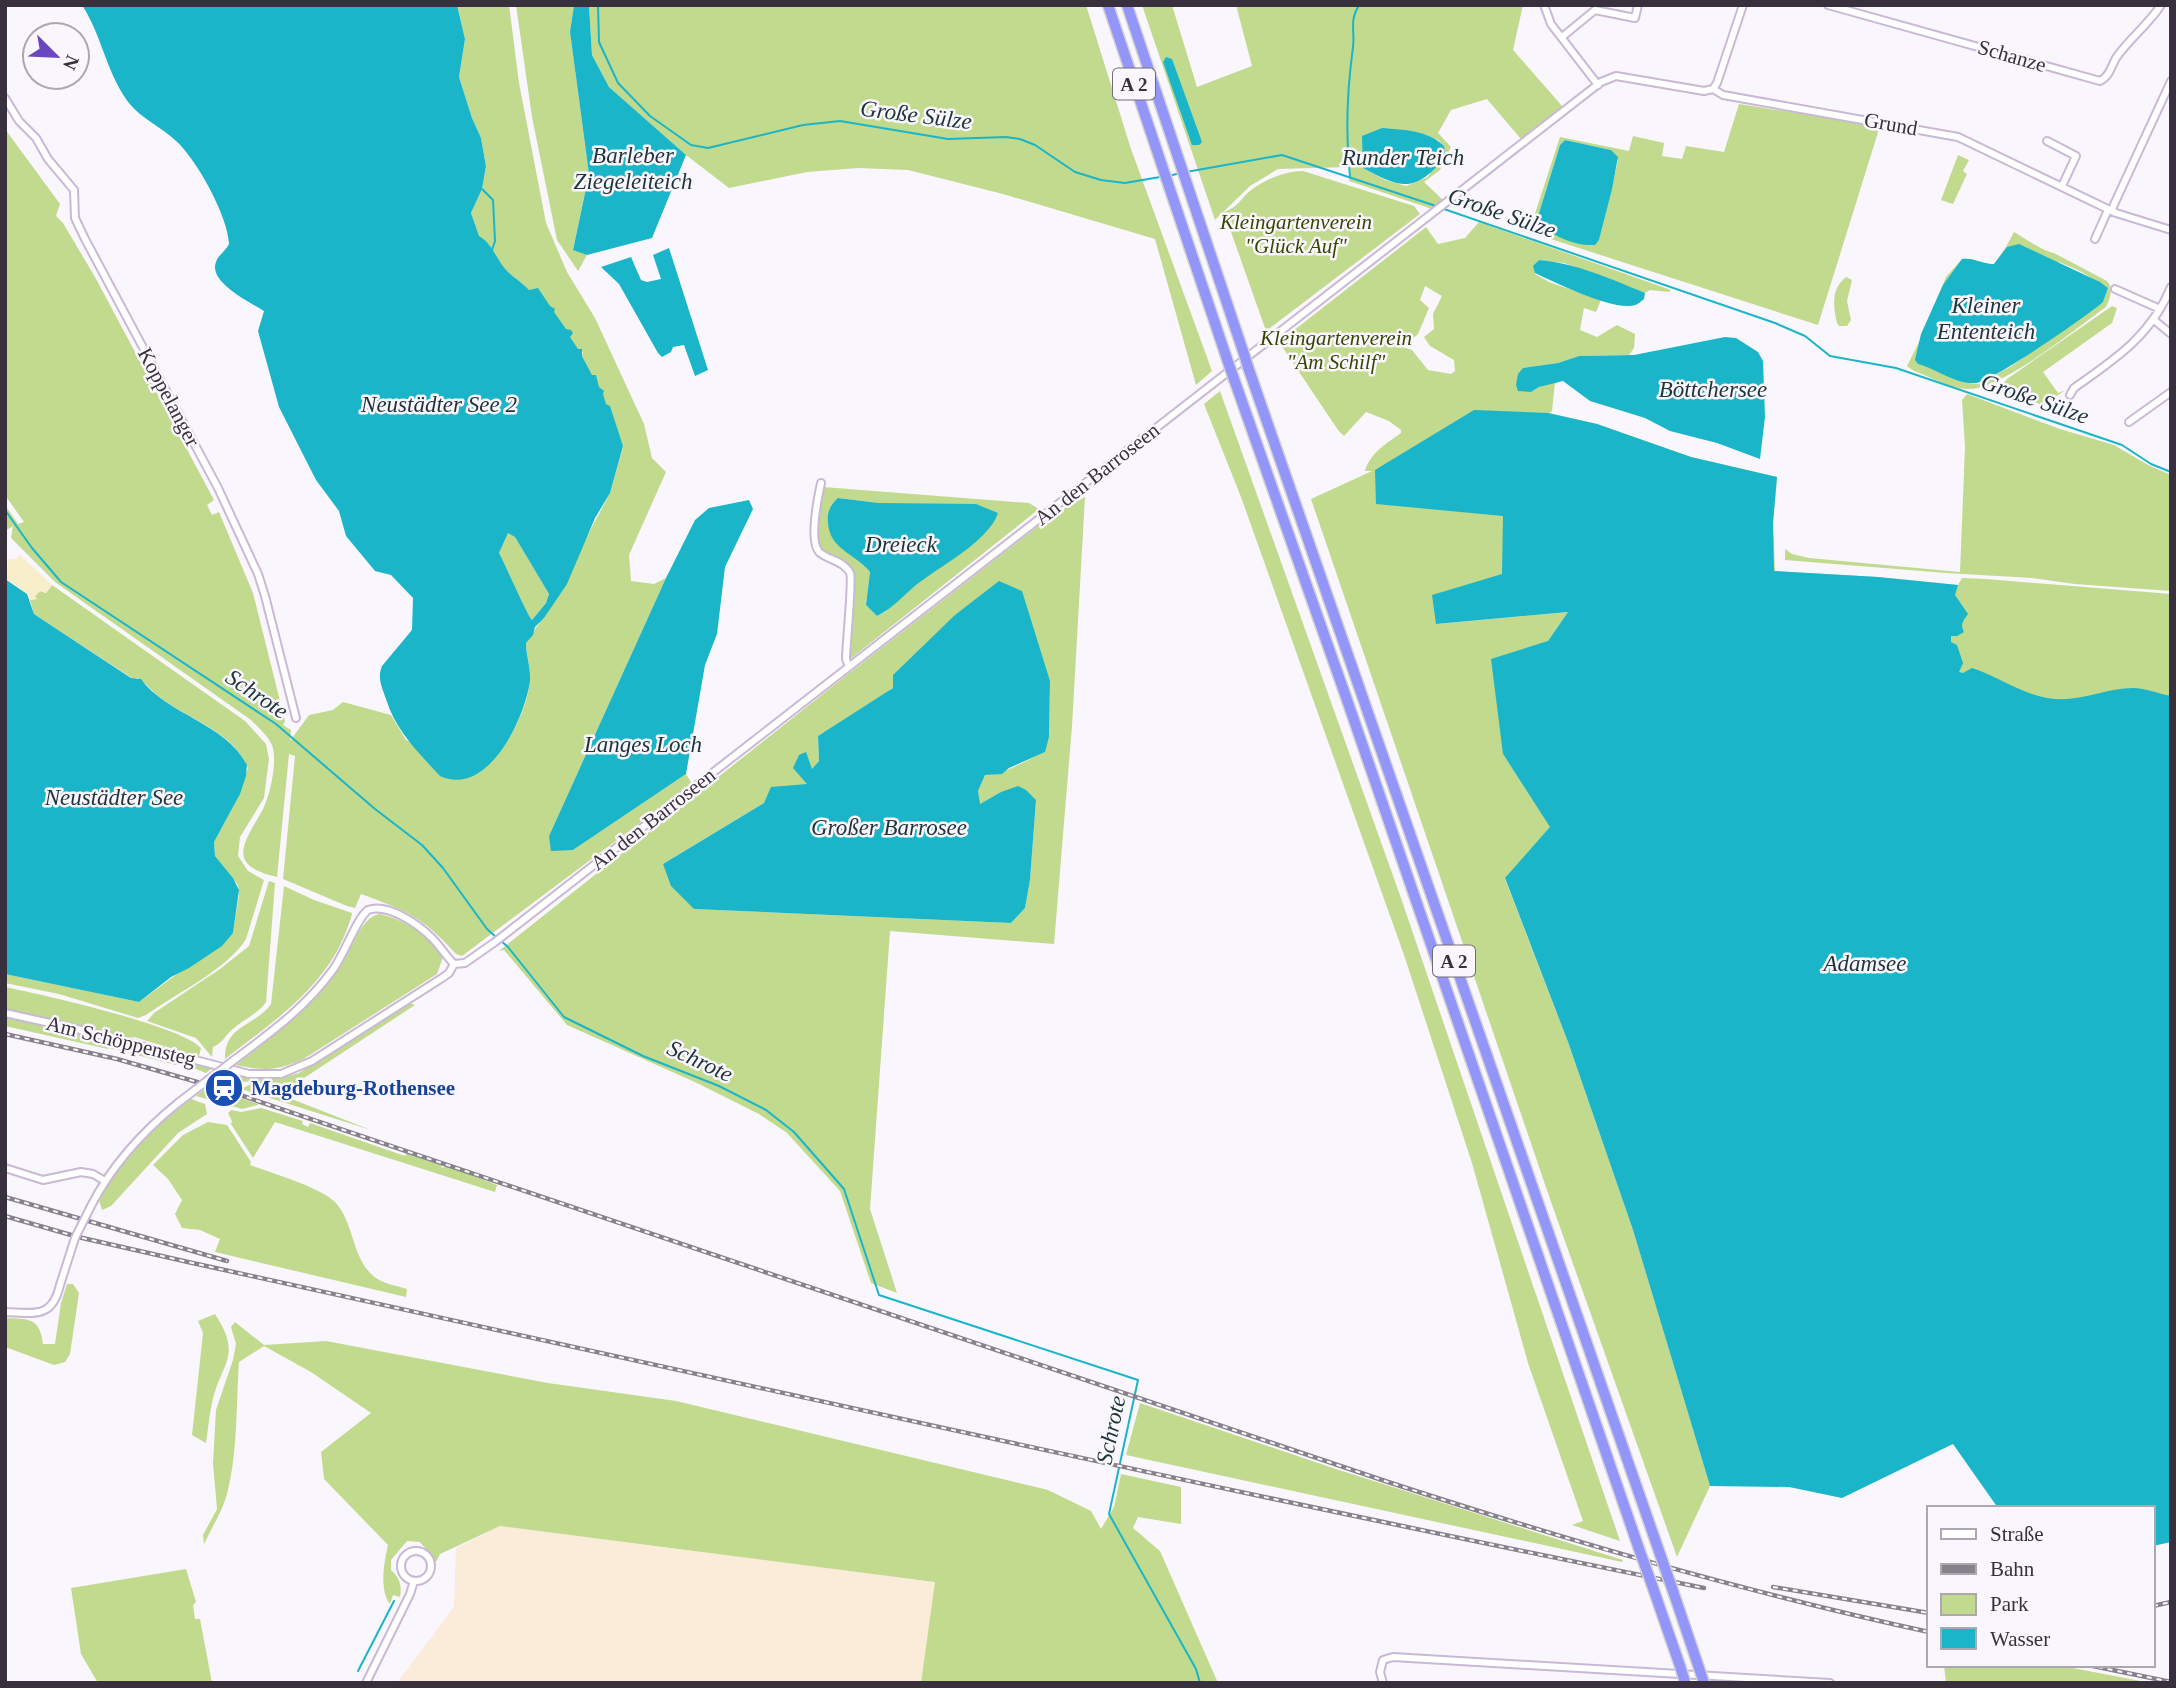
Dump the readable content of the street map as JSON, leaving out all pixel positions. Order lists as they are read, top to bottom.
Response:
{
  "streets": {
    "highway": ["A 2"],
    "street": [
      "Schanze",
      "Grund",
      "Koppelanger",
      "An den Barroseen",
      "Am Schöppensteg"
    ]
  },
  "crossings": [
    ["Grund", "An den Barroseen"],
    ["An den Barroseen", "Am Schöppensteg"]
  ],
  "water": [
    "Große Sülze",
    "Barleber Ziegeleiteich",
    "Runder Teich",
    "Kleiner Ententeich",
    "Böttchersee",
    "Neustädter See 2",
    "Dreieck",
    "Schrote",
    "Langes Loch",
    "Neustädter See",
    "Großer Barrosee",
    "Adamsee"
  ],
  "parks": ["Kleingartenverein \"Glück Auf\"", "Kleingartenverein \"Am Schilf\""],
  "places": {
    "station": ["Magdeburg-Rothensee"]
  },
  "legend": [
    "Straße",
    "Bahn",
    "Park",
    "Wasser"
  ],
  "north": "bottom right"
}
